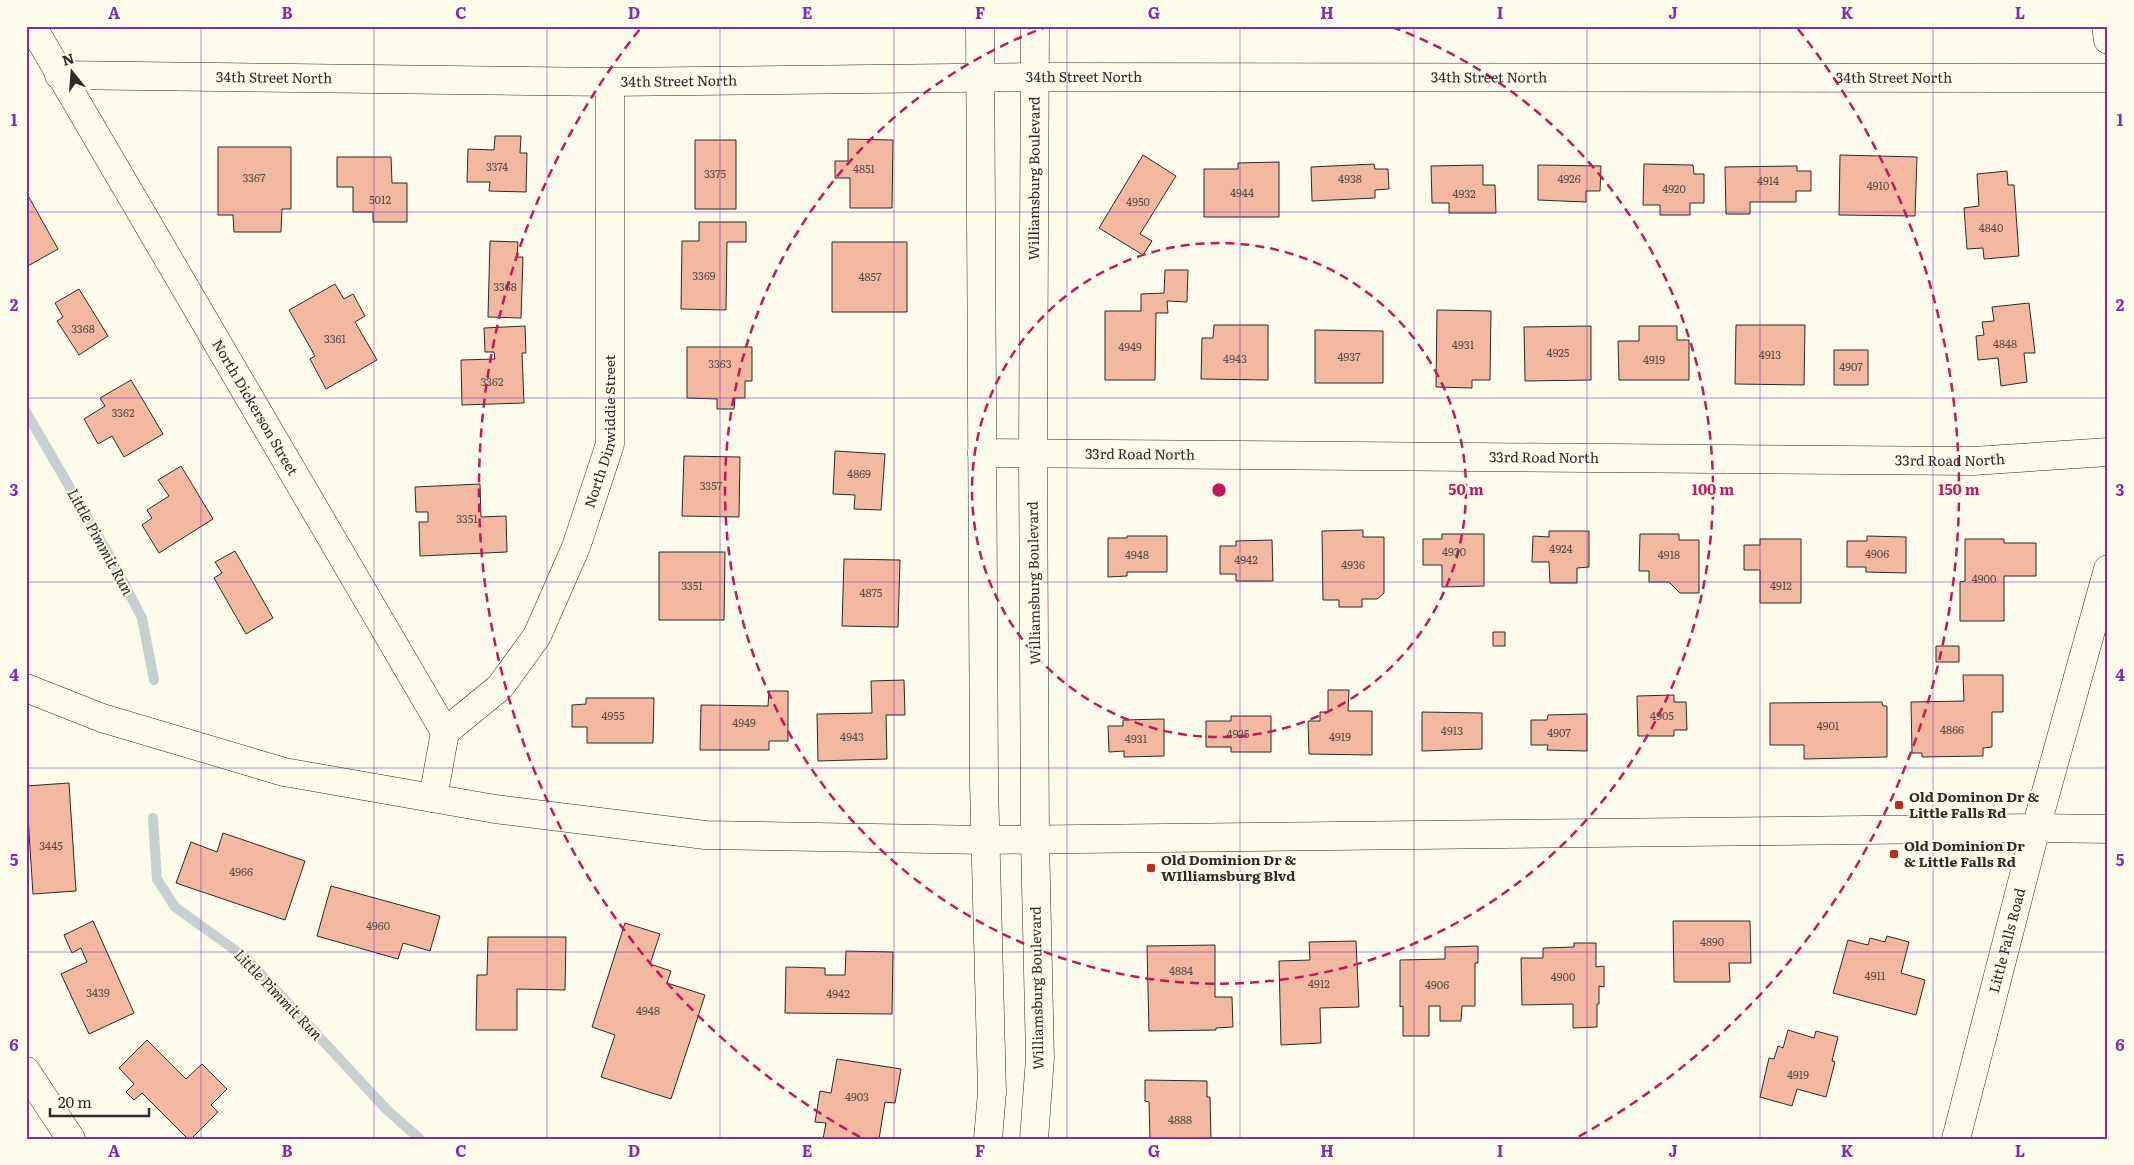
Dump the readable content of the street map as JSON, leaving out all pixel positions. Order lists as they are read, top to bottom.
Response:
{
  "streets": {
    "street": [
      "34th Street North",
      "Williamsburg Boulevard",
      "North Dickerson Street",
      "North Dinwiddie Street",
      "33rd Road North",
      "Little Falls Road"
    ]
  },
  "crossings": [
    ["34th Street North", "Williamsburg Boulevard"],
    ["34th Street North", "North Dickerson Street"],
    ["34th Street North", "North Dinwiddie Street"],
    ["Williamsburg Boulevard", "33rd Road North"],
    ["North Dickerson Street", "North Dinwiddie Street"]
  ],
  "water": ["Little Pimmit Run"],
  "places": {
    "transit": ["Old Dominon Dr & Little Falls Rd", "Old Dominion Dr & Little Falls Rd", "Old Dominion Dr & WIlliamsburg Blvd"]
  },
  "house_numbers": [
    "3374",
    "4851",
    "3375",
    "3367",
    "4938",
    "4926",
    "4914",
    "4910",
    "4920",
    "4944",
    "4932",
    "5012",
    "4950",
    "4840",
    "3369",
    "4857",
    "3368",
    "3368",
    "3361",
    "4848",
    "4931",
    "4949",
    "4925",
    "4913",
    "4937",
    "4943",
    "4919",
    "3363",
    "4907",
    "3362",
    "3362",
    "4869",
    "3357",
    "3351",
    "4924",
    "4930",
    "4906",
    "4948",
    "4918",
    "4942",
    "4936",
    "4900",
    "3351",
    "4912",
    "4875",
    "4955",
    "4905",
    "4949",
    "4901",
    "4866",
    "4913",
    "4907",
    "4925",
    "4943",
    "4919",
    "4931",
    "3445",
    "4966",
    "4960",
    "4890",
    "4884",
    "4911",
    "4900",
    "4912",
    "4906",
    "3439",
    "4942",
    "4948",
    "4919",
    "4903",
    "4888"
  ],
  "scale_bar": "20 m",
  "north": "top",
  "grid": {
    "columns": [
      "A",
      "B",
      "C",
      "D",
      "E",
      "F",
      "G",
      "H",
      "I",
      "J",
      "K",
      "L"
    ],
    "rows": [
      "1",
      "2",
      "3",
      "4",
      "5",
      "6"
    ]
  },
  "rings": ["50 m", "100 m", "150 m"]
}
